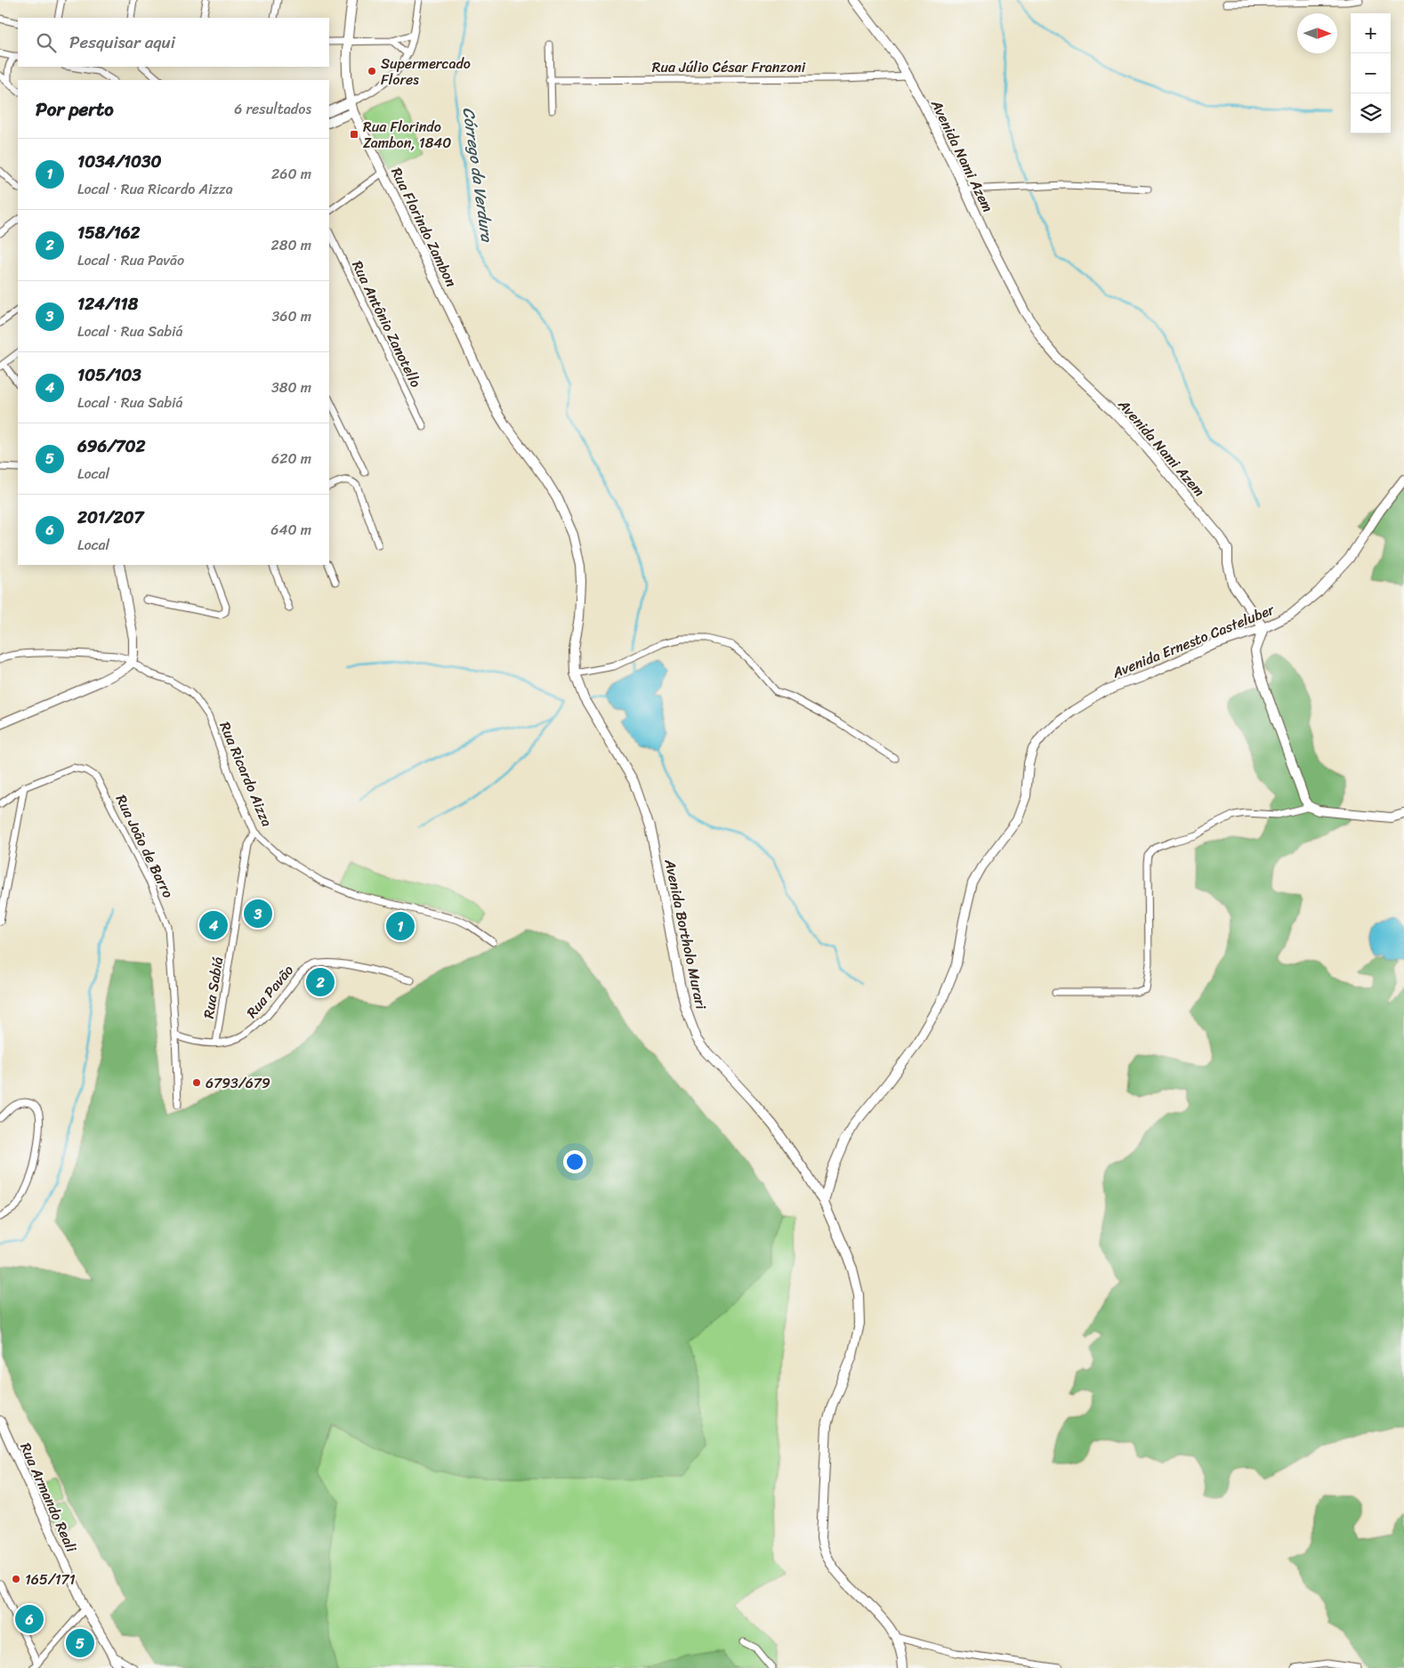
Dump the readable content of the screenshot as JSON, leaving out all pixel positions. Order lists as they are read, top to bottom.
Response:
{
  "streets": {
    "street": [
      "Rua Júlio César Franzoni",
      "Avenida Nami Azem",
      "Rua Florindo Zambon",
      "Rua Antônio Zanotello",
      "Avenida Ernesto Casteluber",
      "Rua Ricardo Aizza",
      "Rua João de Barro",
      "Avenida Bortholo Murari",
      "Rua Sabiá",
      "Rua Pavão",
      "Rua Armando Reali"
    ]
  },
  "crossings": [
    ["Rua Júlio César Franzoni", "Avenida Nami Azem"],
    ["Avenida Nami Azem", "Avenida Ernesto Casteluber"],
    ["Rua Florindo Zambon", "Avenida Bortholo Murari"],
    ["Avenida Ernesto Casteluber", "Avenida Bortholo Murari"],
    ["Rua Ricardo Aizza", "Rua Sabiá"],
    ["Rua João de Barro", "Rua Pavão"],
    ["Rua Sabiá", "Rua Pavão"]
  ],
  "water": ["Córrego da Verdura"],
  "places": {
    "other": ["Supermercado Flores", "6793/679", "165/171"],
    "transit": ["Rua Florindo Zambon, 1840"]
  },
  "north": "right",
  "page": {
    "map_buttons": ["+", "−"],
    "search": "Pesquisar aqui",
    "heading": ["Por perto", "6 resultados"],
    "list": [
      {
        "mark": "1",
        "name": "1034/1030",
        "note": "Local · Rua Ricardo Aizza",
        "value": "260 m"
      },
      {
        "mark": "2",
        "name": "158/162",
        "note": "Local · Rua Pavão",
        "value": "280 m"
      },
      {
        "mark": "3",
        "name": "124/118",
        "note": "Local · Rua Sabiá",
        "value": "360 m"
      },
      {
        "mark": "4",
        "name": "105/103",
        "note": "Local · Rua Sabiá",
        "value": "380 m"
      },
      {
        "mark": "5",
        "name": "696/702",
        "note": "Local",
        "value": "620 m"
      },
      {
        "mark": "6",
        "name": "201/207",
        "note": "Local",
        "value": "640 m"
      }
    ],
    "pins": [
      "3",
      "4",
      "1",
      "2",
      "6",
      "5"
    ]
  }
}
